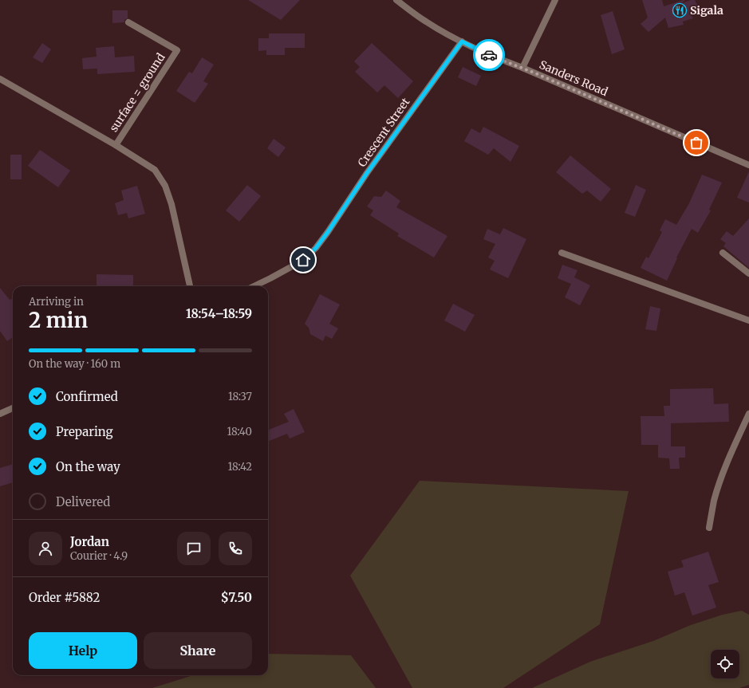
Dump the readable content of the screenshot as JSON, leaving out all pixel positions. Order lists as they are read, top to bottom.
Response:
{
  "streets": {
    "street": ["Sanders Road", "surface = ground", "Crescent Street"]
  },
  "crossings": [
    ["Sanders Road", "Crescent Street"]
  ],
  "places": {
    "restaurant": ["Sigala"]
  },
  "page": {
    "heading": ["2 min", "Arriving in", "18:54–18:59"],
    "panel": [
      "Jordan",
      "Courier · 4.9",
      "Order #5882",
      "$7.50"
    ],
    "bar": "On the way · 160 m",
    "list": [
      ["Confirmed", "18:37"],
      ["Preparing", "18:40"],
      ["On the way", "18:42"],
      "Delivered"
    ],
    "buttons": ["Help", "Share"]
  }
}
